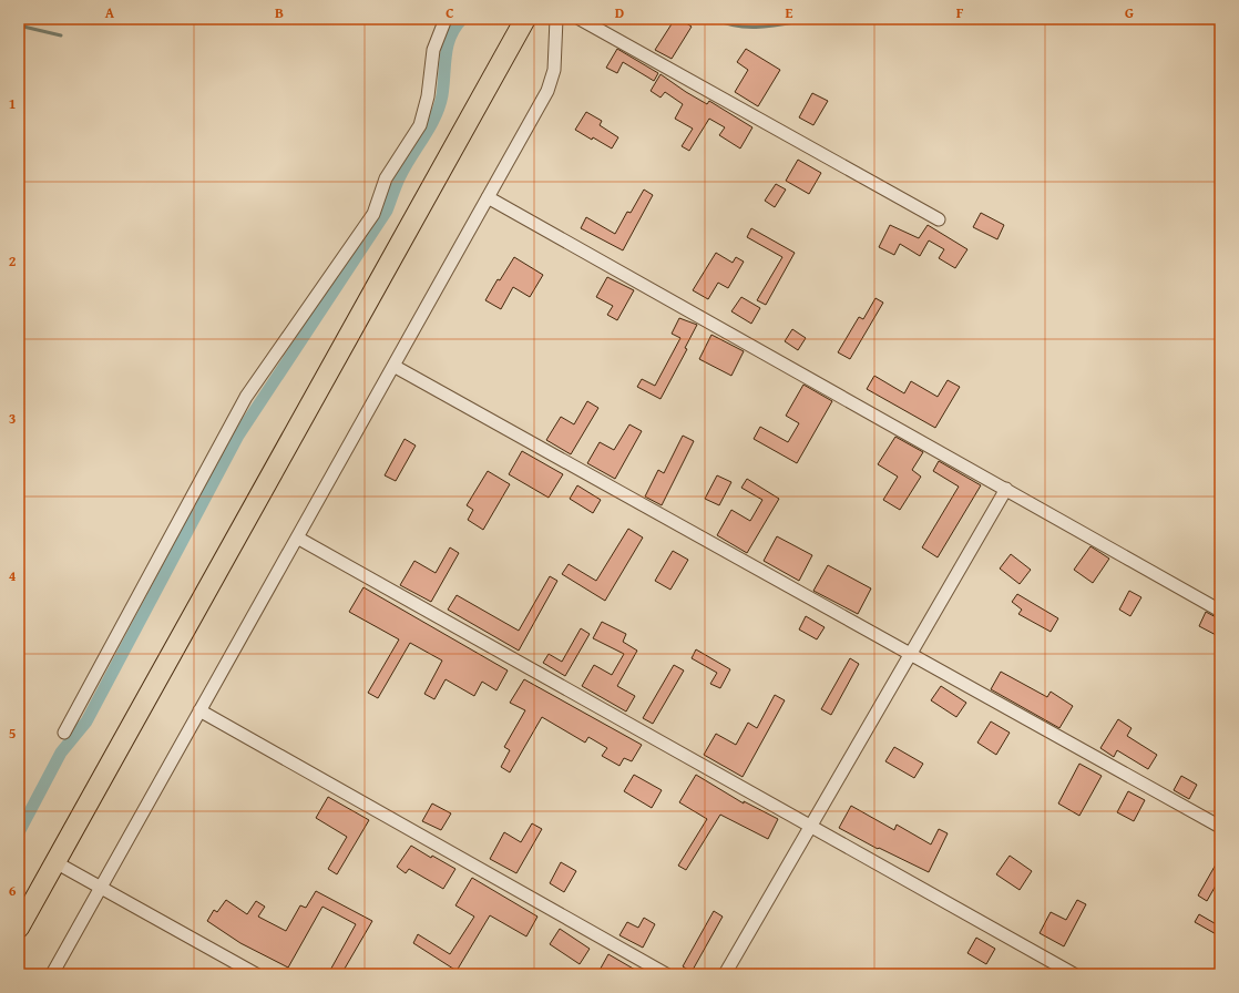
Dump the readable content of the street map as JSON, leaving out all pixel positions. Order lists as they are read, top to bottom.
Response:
{
  "grid": {
    "columns": [
      "A",
      "B",
      "C",
      "D",
      "E",
      "F",
      "G"
    ],
    "rows": [
      "1",
      "2",
      "3",
      "4",
      "5",
      "6"
    ]
  }
}
